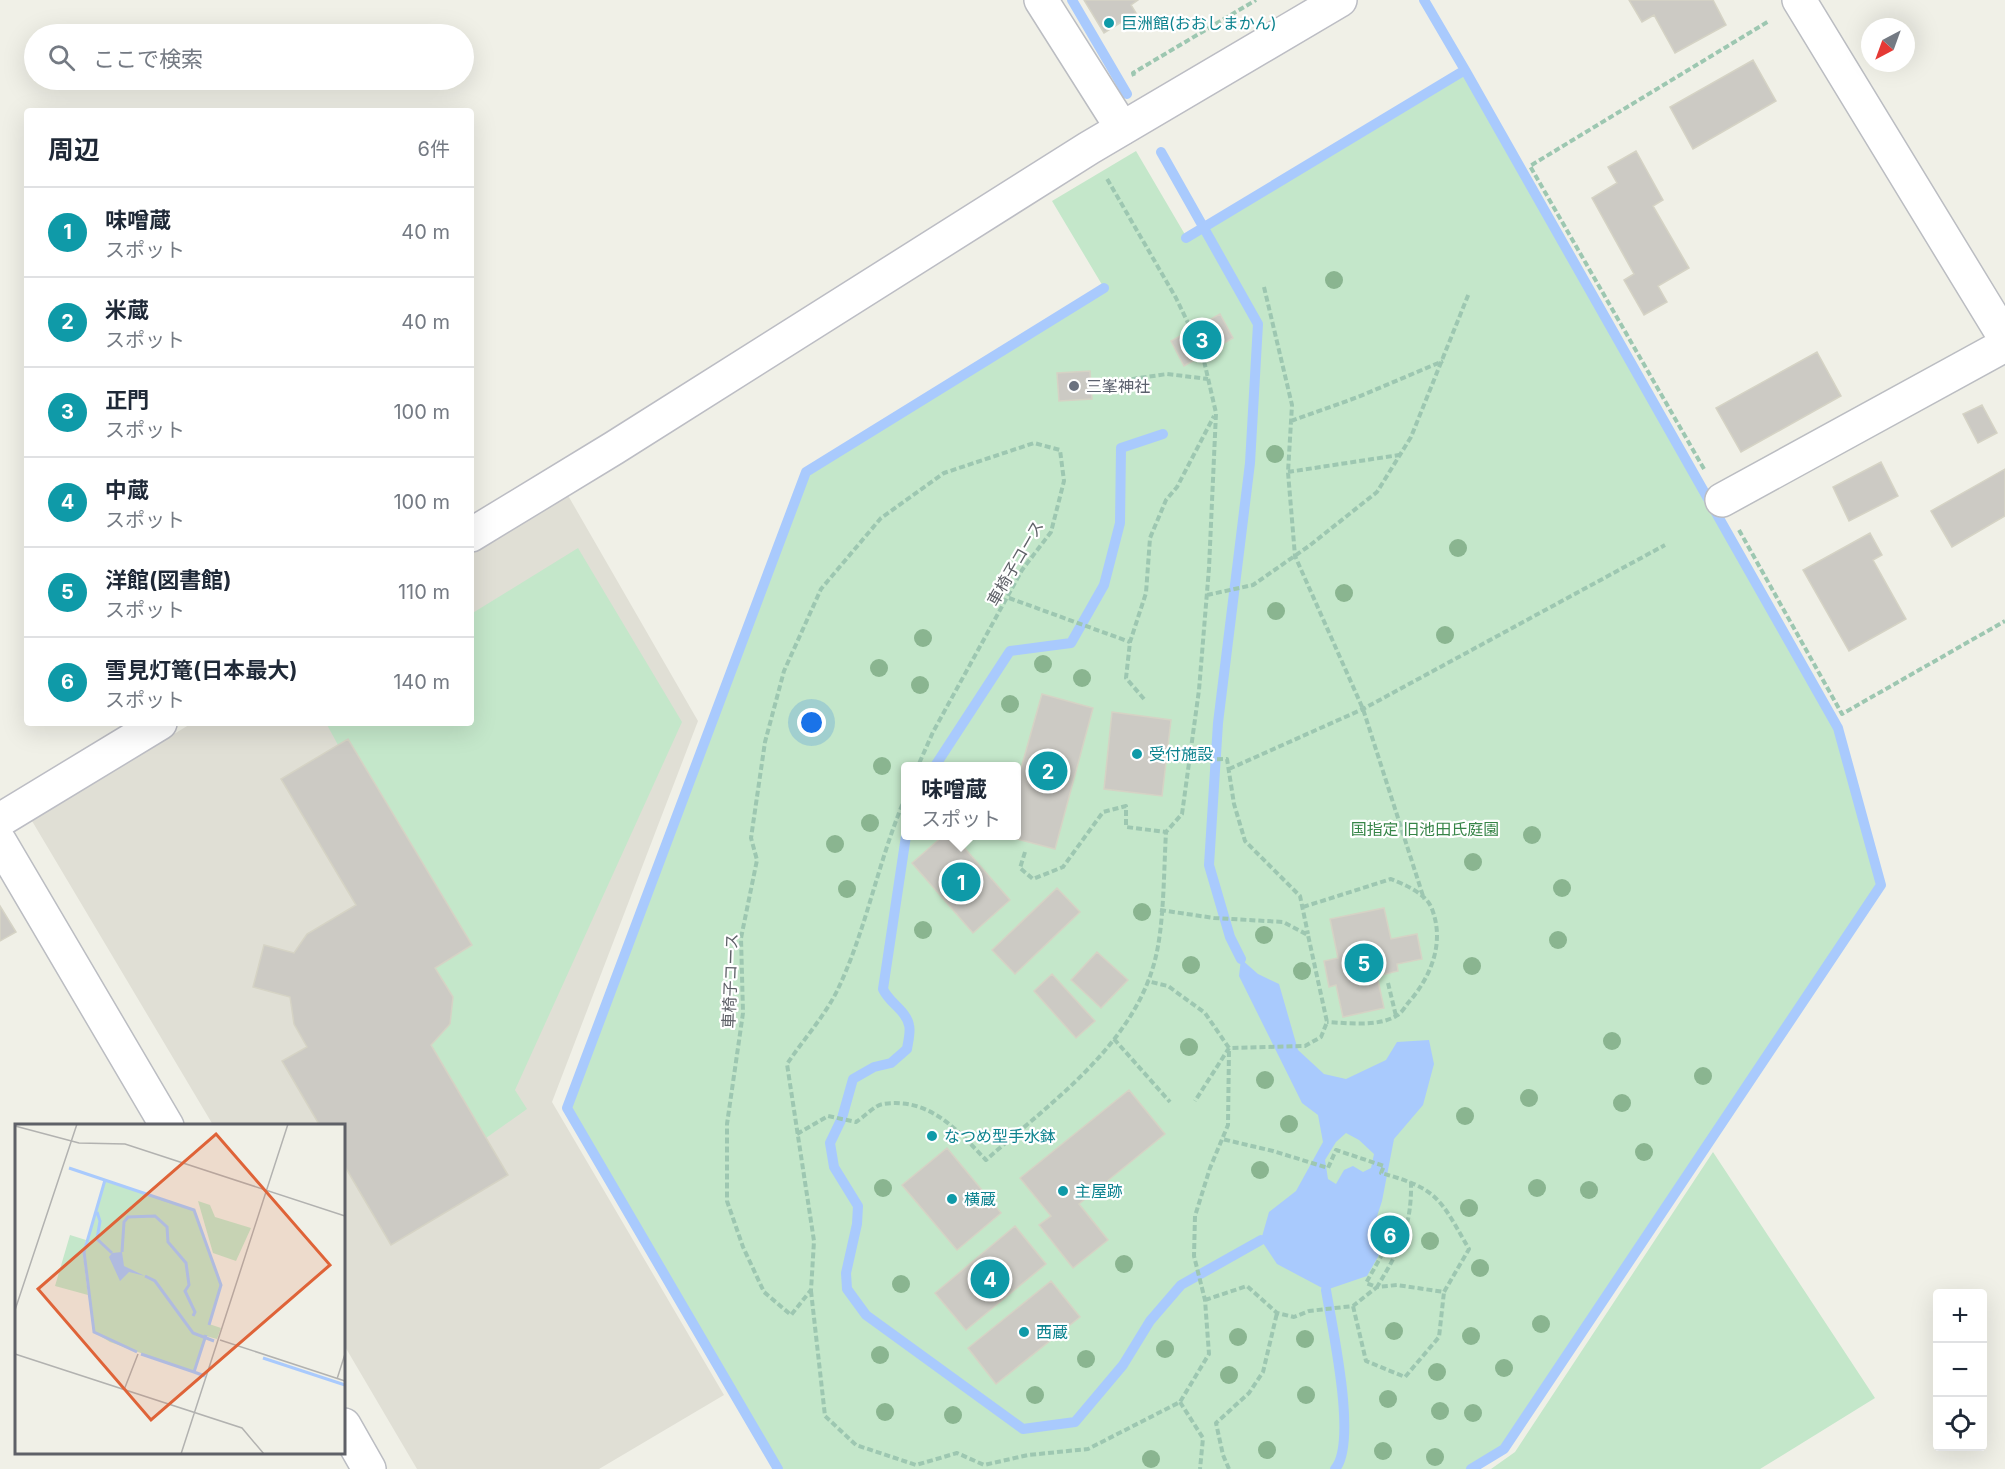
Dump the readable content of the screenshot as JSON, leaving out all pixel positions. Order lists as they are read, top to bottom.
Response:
{
  "streets": {
    "path": ["車椅子コース"]
  },
  "parks": ["国指定 旧池田氏庭園"],
  "places": [
    "巨洲館(おおしまかん)",
    "三峯神社",
    "受付施設",
    "なつめ型手水鉢",
    "主屋跡",
    "横蔵",
    "西蔵"
  ],
  "north": "bottom left",
  "page": {
    "search": "ここで検索",
    "heading": ["周辺", "6件"],
    "list": [
      {
        "mark": "1",
        "name": "味噌蔵",
        "note": "スポット",
        "value": "40 m"
      },
      {
        "mark": "2",
        "name": "米蔵",
        "note": "スポット",
        "value": "40 m"
      },
      {
        "mark": "3",
        "name": "正門",
        "note": "スポット",
        "value": "100 m"
      },
      {
        "mark": "4",
        "name": "中蔵",
        "note": "スポット",
        "value": "100 m"
      },
      {
        "mark": "5",
        "name": "洋館(図書館)",
        "note": "スポット",
        "value": "110 m"
      },
      {
        "mark": "6",
        "name": "雪見灯篭(日本最大)",
        "note": "スポット",
        "value": "140 m"
      }
    ],
    "pins": [
      "3",
      "2",
      "1",
      "5",
      "6",
      "4"
    ],
    "popup": ["味噌蔵", "スポット"],
    "map_buttons": ["+", "−"]
  }
}
